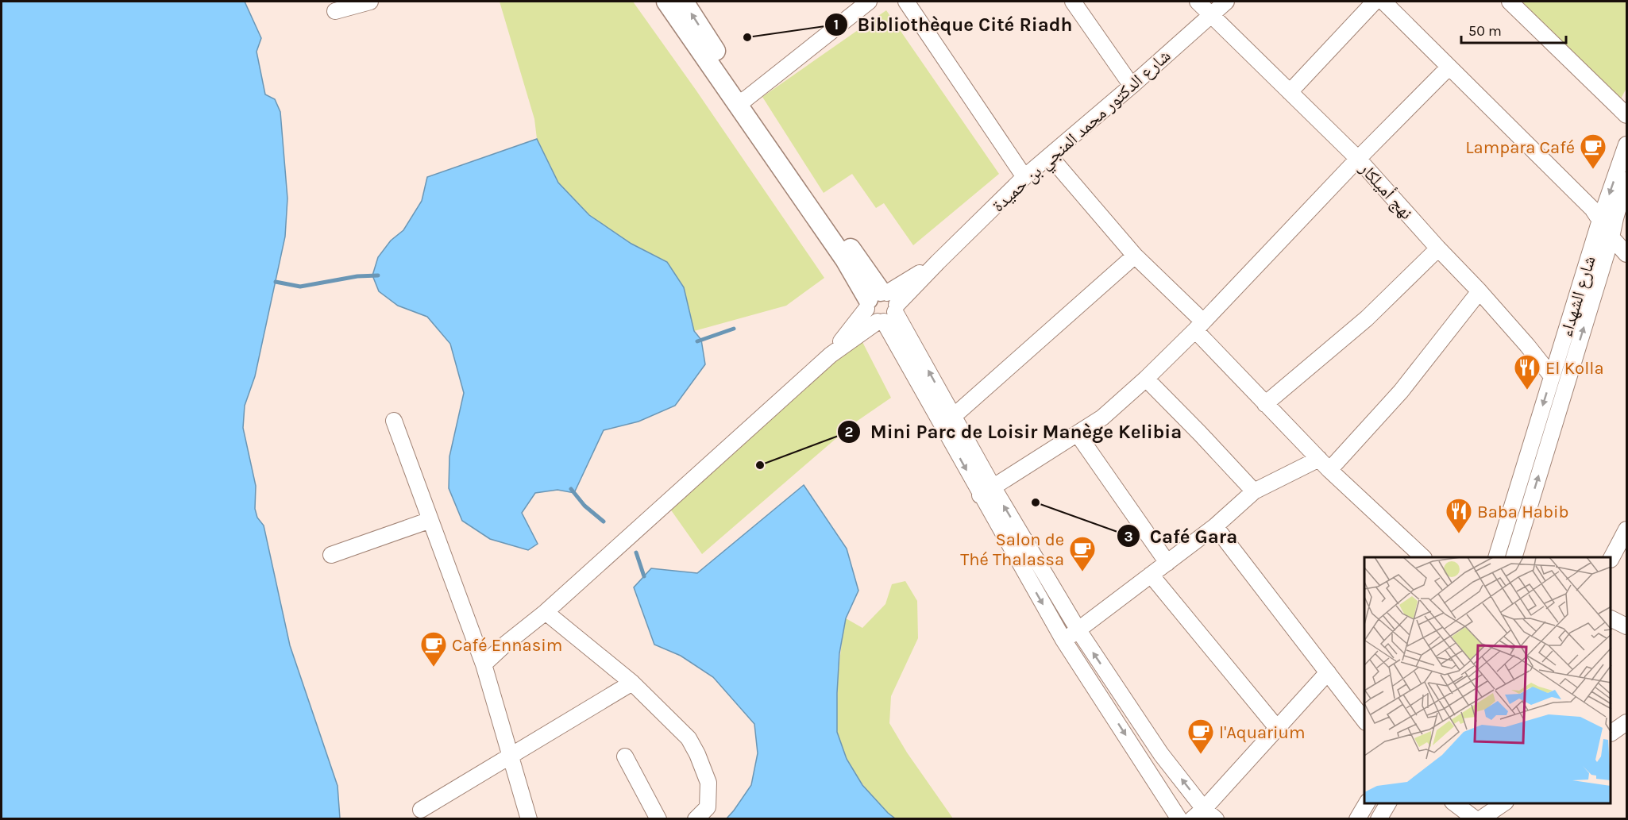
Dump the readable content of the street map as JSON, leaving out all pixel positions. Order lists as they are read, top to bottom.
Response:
{
  "streets": {
    "street": ["شارع الدكتور محمد المنجي بن حميدة", "نهج أميلكار", "شارع الشهداء"]
  },
  "crossings": [
    ["شارع الدكتور محمد المنجي بن حميدة", "نهج أميلكار"],
    ["نهج أميلكار", "شارع الشهداء"]
  ],
  "places": {
    "other": ["Bibliothèque Cité Riadh", "Mini Parc de Loisir Manège Kelibia", "Café Gara"],
    "cafe": [
      "Lampara Café",
      "Salon de Thé Thalassa",
      "Café Ennasim",
      "l'Aquarium"
    ],
    "restaurant": ["El Kolla", "Baba Habib"]
  },
  "scale_bar": "50 m"
}
